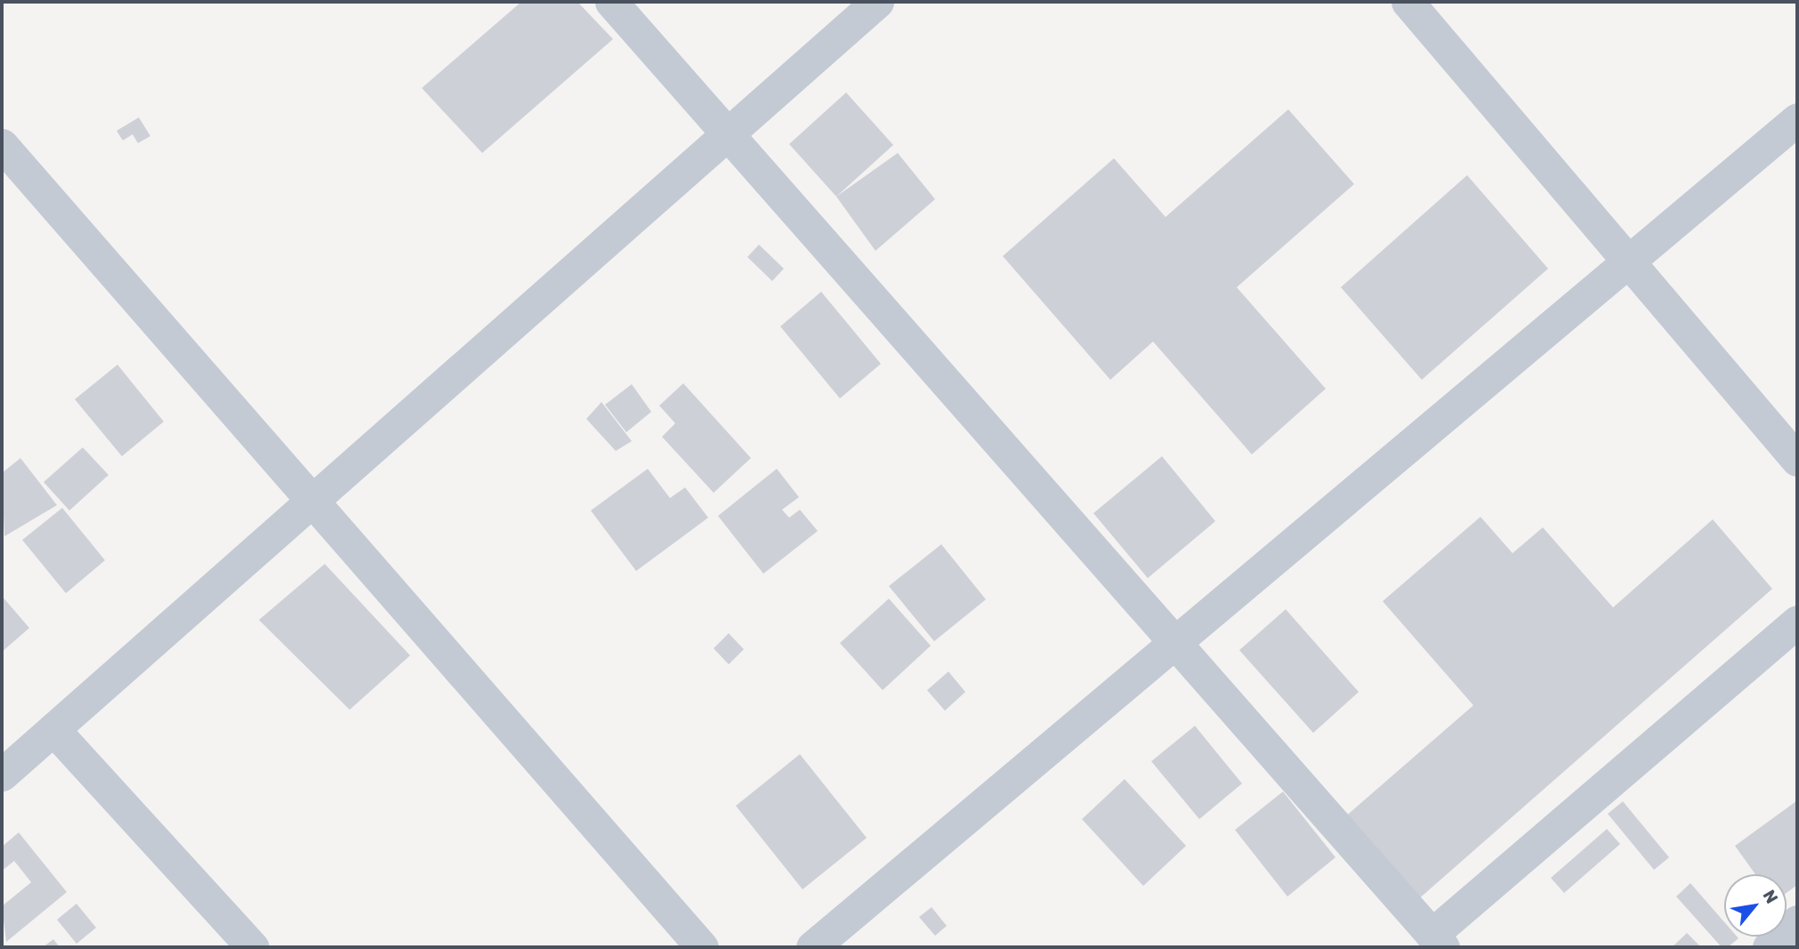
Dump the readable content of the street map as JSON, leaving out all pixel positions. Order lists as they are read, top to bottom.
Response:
{
  "north": "top right"
}
